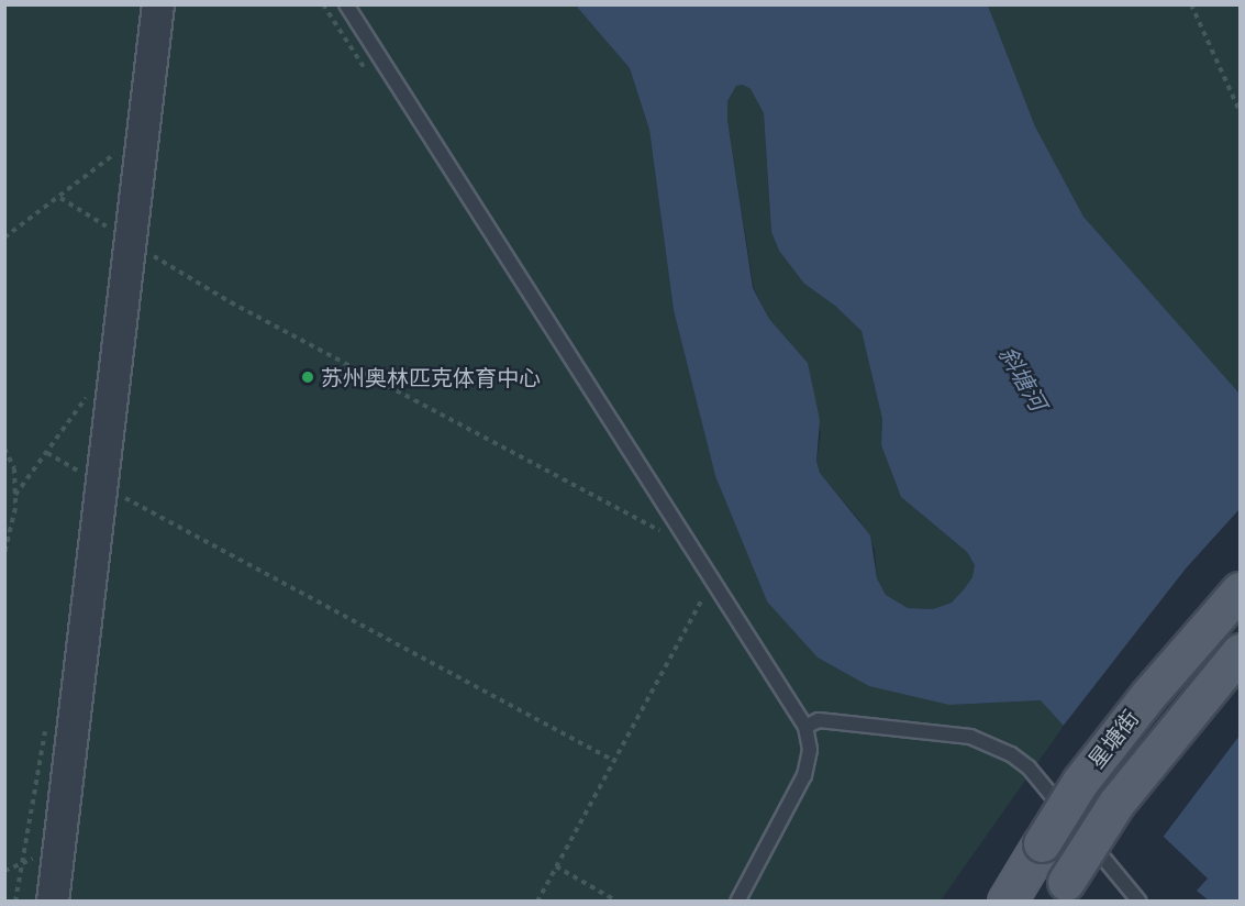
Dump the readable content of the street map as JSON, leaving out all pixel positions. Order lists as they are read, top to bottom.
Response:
{
  "streets": {
    "main road": ["星塘街"]
  },
  "water": ["斜塘河"],
  "places": ["苏州奥林匹克体育中心"]
}
